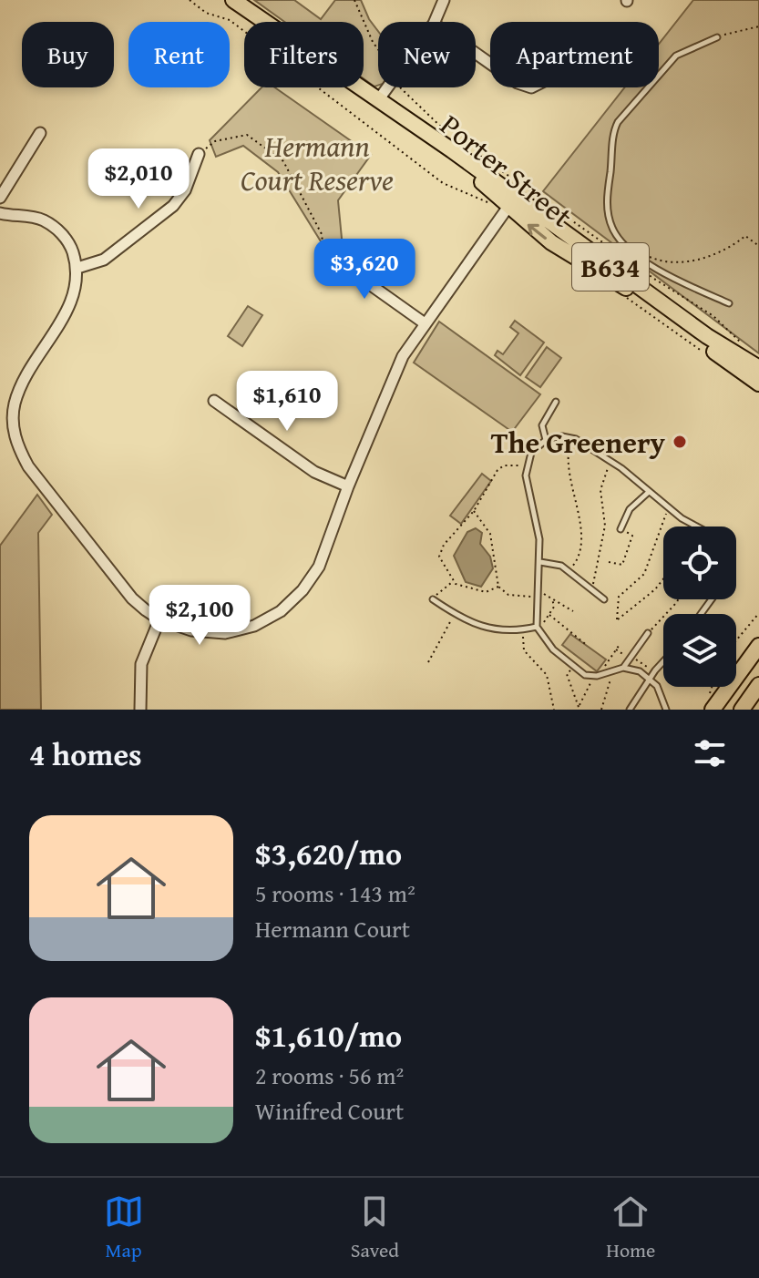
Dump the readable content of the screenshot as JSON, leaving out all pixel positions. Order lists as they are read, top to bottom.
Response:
{
  "streets": {
    "main road": ["Porter Street", "B634"]
  },
  "parks": ["Hermann Court Reserve"],
  "places": ["The Greenery"],
  "page": {
    "chip": [
      "Buy",
      "Rent",
      "Filters",
      "New",
      "Apartment"
    ],
    "price": [
      "$2,010",
      "$3,620",
      "$1,610",
      "$2,100"
    ],
    "heading": "4 homes",
    "list": [
      {
        "name": "$3,620/mo",
        "note": "5 rooms · 143 m² · Hermann Court"
      },
      {
        "name": "$1,610/mo",
        "note": "2 rooms · 56 m² · Winifred Court"
      }
    ],
    "tabs": ["Map", "Saved", "Home"]
  }
}
